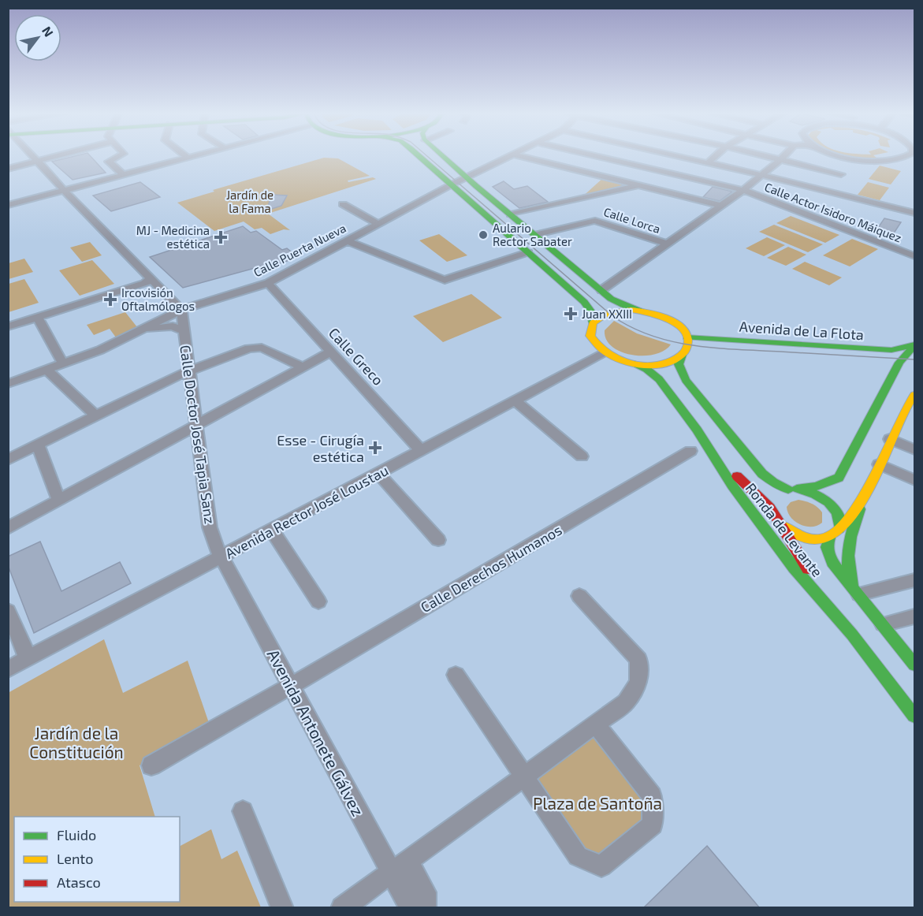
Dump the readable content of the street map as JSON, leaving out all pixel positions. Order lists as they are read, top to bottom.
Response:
{
  "streets": {
    "main road": ["Avenida de La Flota", "Ronda de Levante"],
    "street": [
      "Calle Actor Isidoro Máiquez",
      "Calle Lorca",
      "Calle Puerta Nueva",
      "Calle Greco",
      "Calle Doctor José Tapia Sanz",
      "Avenida Rector José Loustau",
      "Calle Derechos Humanos",
      "Avenida Antonete Gálvez"
    ]
  },
  "crossings": [
    ["Calle Puerta Nueva", "Calle Greco"],
    ["Calle Puerta Nueva", "Calle Doctor José Tapia Sanz"],
    ["Calle Greco", "Avenida Rector José Loustau"],
    ["Calle Doctor José Tapia Sanz", "Avenida Rector José Loustau"],
    ["Calle Doctor José Tapia Sanz", "Avenida Antonete Gálvez"],
    ["Avenida Rector José Loustau", "Ronda de Levante"],
    ["Avenida Rector José Loustau", "Avenida Antonete Gálvez"],
    ["Calle Derechos Humanos", "Avenida Antonete Gálvez"]
  ],
  "parks": ["Jardín de la Fama", "Jardín de la Constitución", "Plaza de Santoña"],
  "places": {
    "other": ["Aulario Rector Sabater"],
    "health": [
      "MJ - Medicina estética",
      "Ircovisión Oftalmólogos",
      "Juan XXIII",
      "Esse - Cirugía estética"
    ]
  },
  "legend": ["Fluido", "Lento", "Atasco"],
  "north": "top right"
}
